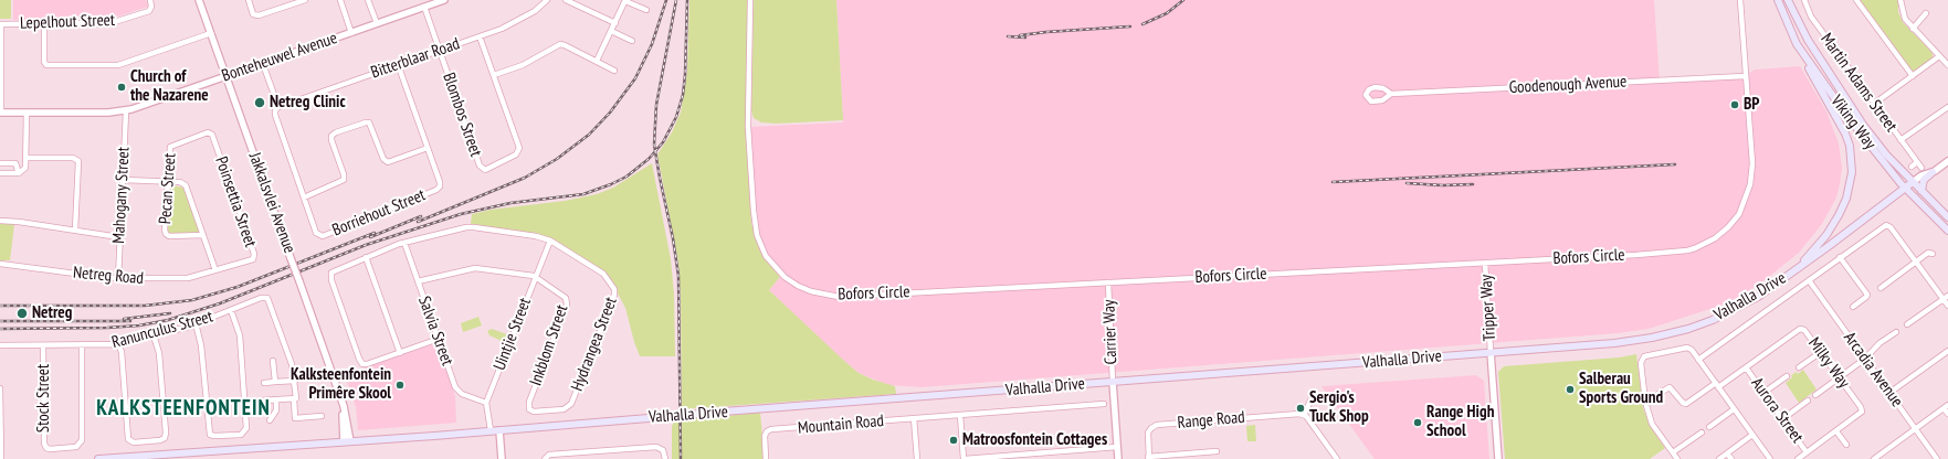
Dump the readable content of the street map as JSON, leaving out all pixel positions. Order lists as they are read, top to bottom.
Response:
{
  "streets": {
    "main road": ["Viking Way", "Valhalla Drive"],
    "street": [
      "Lepelhout Street",
      "Bonteheuwel Avenue",
      "Bitterblaar Road",
      "Martin Adams Street",
      "Goodenough Avenue",
      "Blombos Street",
      "Pecan Street",
      "Mahogany Street",
      "Poinsettia Street",
      "Jakkalsvlei Avenue",
      "Borriehout Street",
      "Bofors Circle",
      "Netreg Road",
      "Tripper Way",
      "Ranunculus Street",
      "Salvia Street",
      "Carrier Way",
      "Uintjie Street",
      "Hydrangea Street",
      "Inkblom Street",
      "Milky Way",
      "Arcadia Avenue",
      "Stock Street",
      "Aurora Street",
      "Range Road",
      "Mountain Road"
    ]
  },
  "crossings": [
    ["Bonteheuwel Avenue", "Blombos Street"],
    ["Bonteheuwel Avenue", "Mahogany Street"],
    ["Bonteheuwel Avenue", "Jakkalsvlei Avenue"],
    ["Bonteheuwel Avenue", "Borriehout Street"],
    ["Bitterblaar Road", "Blombos Street"],
    ["Bitterblaar Road", "Borriehout Street"],
    ["Goodenough Avenue", "Bofors Circle"],
    ["Viking Way", "Valhalla Drive"],
    ["Pecan Street", "Poinsettia Street"],
    ["Mahogany Street", "Netreg Road"],
    ["Poinsettia Street", "Netreg Road"],
    ["Jakkalsvlei Avenue", "Valhalla Drive"],
    ["Bofors Circle", "Tripper Way"],
    ["Bofors Circle", "Carrier Way"],
    ["Valhalla Drive", "Tripper Way"],
    ["Valhalla Drive", "Carrier Way"],
    ["Ranunculus Street", "Stock Street"],
    ["Salvia Street", "Uintjie Street"],
    ["Salvia Street", "Hydrangea Street"],
    ["Salvia Street", "Inkblom Street"],
    ["Uintjie Street", "Hydrangea Street"],
    ["Uintjie Street", "Inkblom Street"],
    ["Hydrangea Street", "Inkblom Street"],
    ["Milky Way", "Aurora Street"]
  ],
  "districts": ["KALKSTEENFONTEIN"],
  "places": [
    "Church of the Nazarene",
    "Netreg Clinic",
    "BP",
    "Netreg",
    "Kalksteenfontein Primêre Skool",
    "Salberau Sports Ground",
    "Sergio's Tuck Shop",
    "Range High School",
    "Matroosfontein Cottages"
  ]
}
